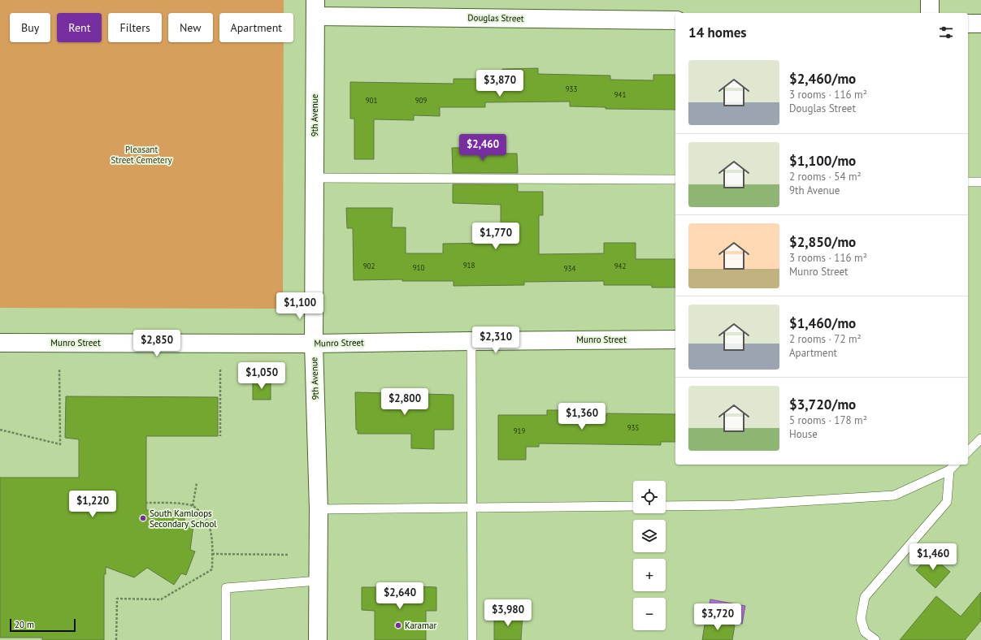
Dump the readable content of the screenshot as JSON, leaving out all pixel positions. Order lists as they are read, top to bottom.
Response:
{
  "streets": {
    "street": ["Douglas Street", "9th Avenue", "Munro Street"]
  },
  "crossings": [
    ["Douglas Street", "9th Avenue"],
    ["9th Avenue", "Munro Street"]
  ],
  "parks": ["Pleasant Street Cemetery"],
  "places": ["South Kamloops Secondary School", "Karamar"],
  "house_numbers": [
    "933",
    "941",
    "901",
    "909",
    "918",
    "902",
    "942",
    "910",
    "934",
    "935",
    "919"
  ],
  "scale_bar": "20 m",
  "page": {
    "chip": [
      "Buy",
      "Rent",
      "Filters",
      "New",
      "Apartment"
    ],
    "heading": "14 homes",
    "list": [
      {
        "name": "$2,460/mo",
        "note": "3 rooms · 116 m² · Douglas Street"
      },
      {
        "name": "$1,100/mo",
        "note": "2 rooms · 54 m² · 9th Avenue"
      },
      {
        "name": "$2,850/mo",
        "note": "3 rooms · 116 m² · Munro Street"
      },
      {
        "name": "$1,460/mo",
        "note": "2 rooms · 72 m² · Apartment"
      },
      {
        "name": "$3,720/mo",
        "note": "5 rooms · 178 m² · House"
      }
    ],
    "price": [
      "$3,870",
      "$2,460",
      "$1,770",
      "$1,100",
      "$2,310",
      "$2,850",
      "$1,050",
      "$2,800",
      "$1,360",
      "$1,220",
      "$1,460",
      "$2,640",
      "$3,980",
      "$3,720"
    ],
    "map_buttons": ["+", "−"],
    "scale": "20 m"
  }
}
